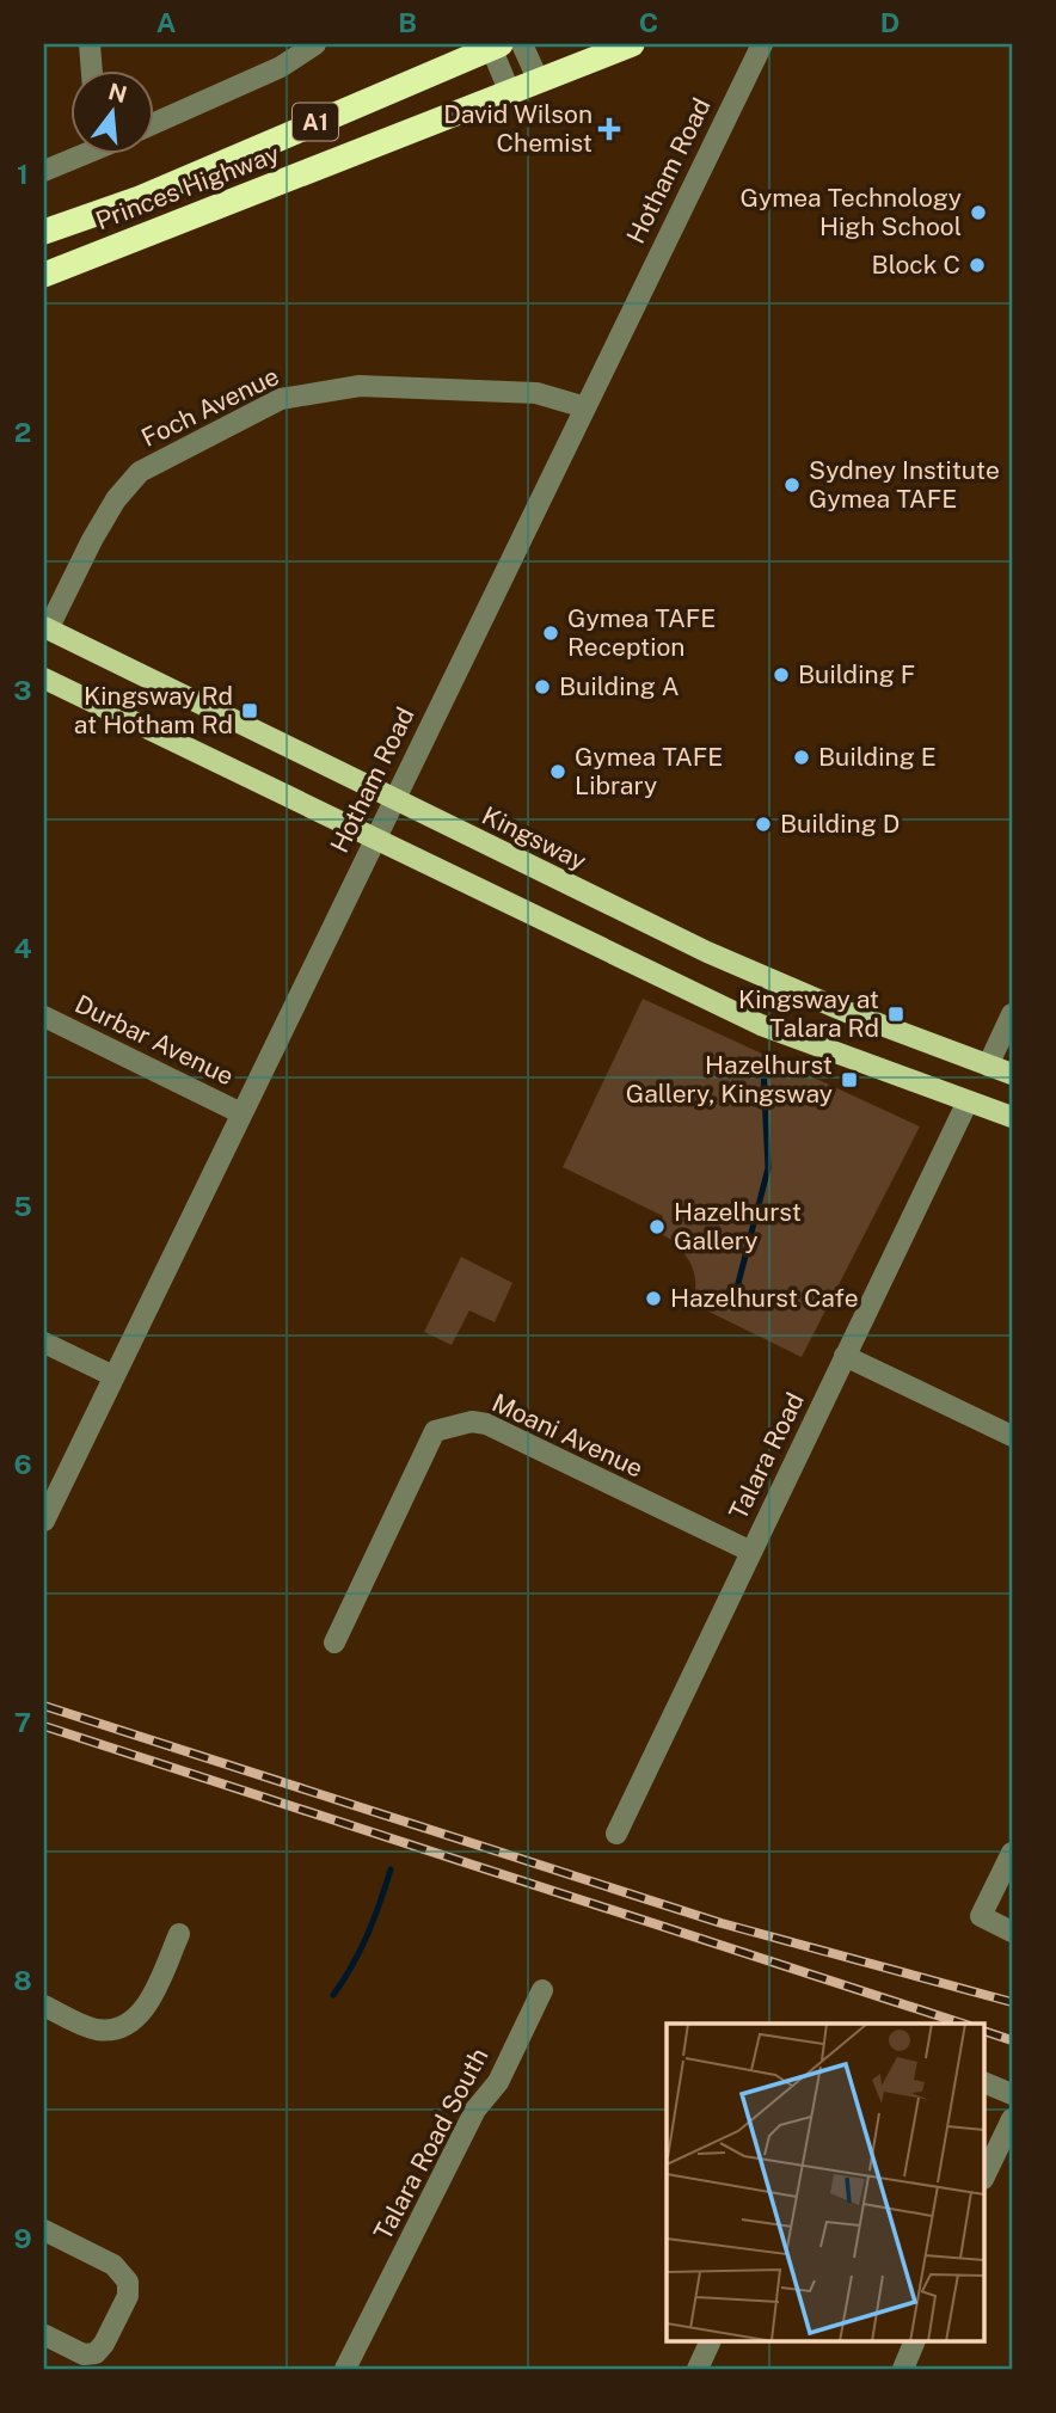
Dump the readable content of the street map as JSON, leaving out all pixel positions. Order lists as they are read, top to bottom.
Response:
{
  "streets": {
    "highway": ["A1", "Princes Highway"],
    "main road": ["Kingsway"],
    "street": [
      "Hotham Road",
      "Foch Avenue",
      "Durbar Avenue",
      "Moani Avenue",
      "Talara Road",
      "Talara Road South"
    ]
  },
  "crossings": [
    ["Hotham Road", "Foch Avenue"],
    ["Hotham Road", "Kingsway"],
    ["Hotham Road", "Durbar Avenue"],
    ["Foch Avenue", "Kingsway"],
    ["Moani Avenue", "Talara Road"]
  ],
  "places": {
    "health": ["David Wilson Chemist"],
    "other": [
      "Gymea Technology High School",
      "Block C",
      "Sydney Institute Gymea TAFE",
      "Gymea TAFE Reception",
      "Building F",
      "Building A",
      "Building E",
      "Gymea TAFE Library",
      "Building D",
      "Hazelhurst Gallery",
      "Hazelhurst Cafe"
    ],
    "transit": ["Kingsway Rd at Hotham Rd", "Kingsway at Talara Rd", "Hazelhurst Gallery, Kingsway"]
  },
  "north": "top",
  "grid": {
    "columns": [
      "A",
      "B",
      "C",
      "D"
    ],
    "rows": [
      "1",
      "2",
      "3",
      "4",
      "5",
      "6",
      "7",
      "8",
      "9"
    ]
  }
}
